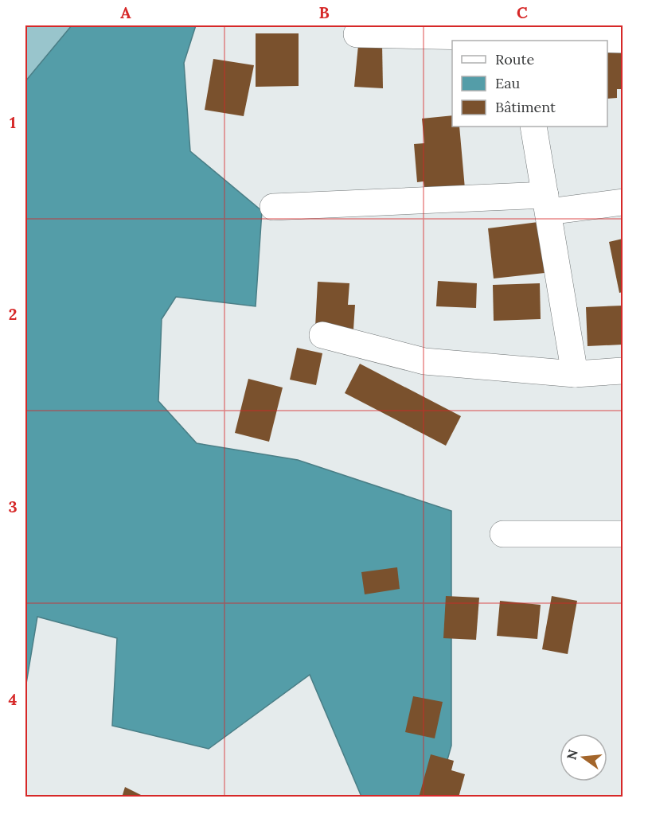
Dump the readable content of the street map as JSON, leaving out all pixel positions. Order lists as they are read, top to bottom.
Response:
{
  "legend": ["Route", "Eau", "Bâtiment"],
  "north": "left",
  "grid": {
    "columns": ["A", "B", "C"],
    "rows": [
      "1",
      "2",
      "3",
      "4"
    ]
  }
}
